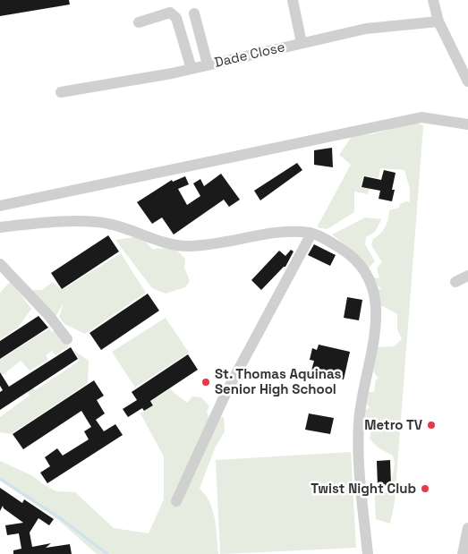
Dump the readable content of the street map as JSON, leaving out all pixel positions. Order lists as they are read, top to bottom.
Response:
{
  "streets": {
    "street": ["Dade Close"]
  },
  "places": ["St. Thomas Aquinas Senior High School", "Metro TV", "Twist Night Club"]
}
